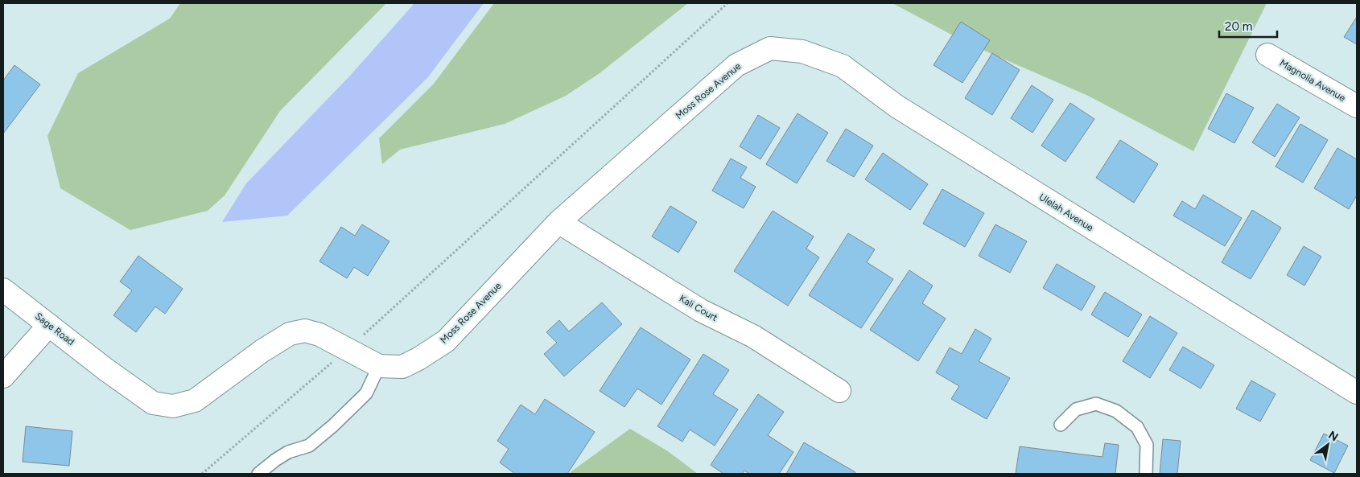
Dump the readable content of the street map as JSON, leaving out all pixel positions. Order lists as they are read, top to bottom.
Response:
{
  "streets": {
    "street": [
      "Magnolia Avenue",
      "Moss Rose Avenue",
      "Ulelah Avenue",
      "Kali Court",
      "Sage Road"
    ]
  },
  "crossings": [
    ["Moss Rose Avenue", "Ulelah Avenue"],
    ["Moss Rose Avenue", "Kali Court"],
    ["Moss Rose Avenue", "Sage Road"]
  ],
  "scale_bar": "20 m",
  "north": "top right"
}
